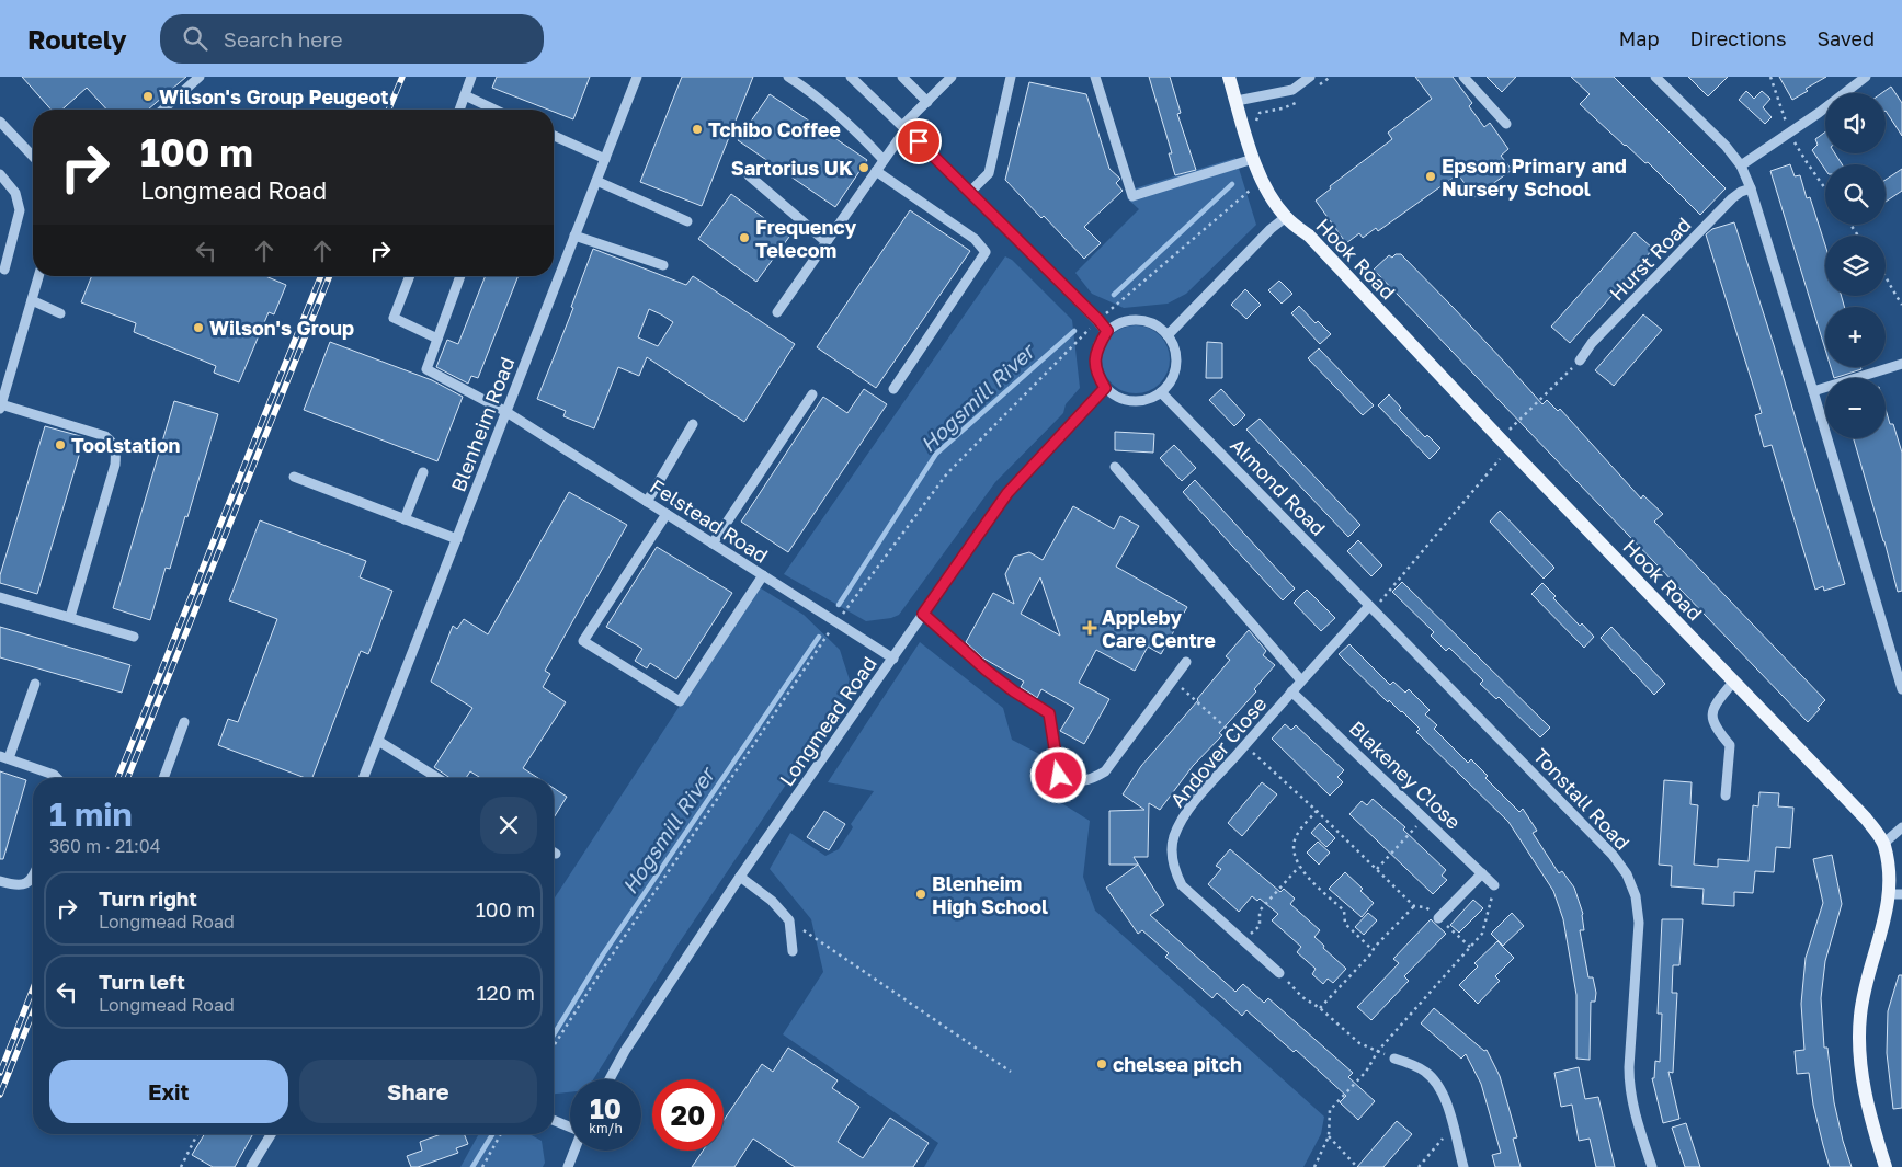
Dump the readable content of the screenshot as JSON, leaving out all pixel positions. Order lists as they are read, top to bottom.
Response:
{
  "streets": {
    "main road": ["Hook Road"],
    "street": [
      "Hurst Road",
      "Blenheim Road",
      "Almond Road",
      "Felstead Road",
      "Longmead Road",
      "Andover Close",
      "Blakeney Close",
      "Tonstall Road"
    ]
  },
  "crossings": [
    ["Blenheim Road", "Felstead Road"],
    ["Almond Road", "Longmead Road"],
    ["Almond Road", "Andover Close"],
    ["Almond Road", "Tonstall Road"],
    ["Felstead Road", "Longmead Road"],
    ["Andover Close", "Blakeney Close"],
    ["Andover Close", "Tonstall Road"]
  ],
  "water": ["Hogsmill River"],
  "places": {
    "other": [
      "Wilson's Group Peugeot",
      "Tchibo Coffee",
      "Sartorius UK",
      "Epsom Primary and Nursery School",
      "Frequency Telecom",
      "Wilson's Group",
      "Toolstation",
      "Blenheim High School",
      "chelsea pitch"
    ],
    "health": ["Appleby Care Centre"]
  },
  "page": {
    "header": "Routely",
    "search": "Search here",
    "nav": ["Map", "Directions", "Saved"],
    "map_buttons": ["+", "−"],
    "turn": ["100 m", "Longmead Road"],
    "heading": ["1 min", "360 m · 21:04"],
    "list": [
      {
        "name": "Turn right",
        "note": "Longmead Road",
        "value": "100 m"
      },
      {
        "name": "Turn left",
        "note": "Longmead Road",
        "value": "120 m"
      }
    ],
    "buttons": ["Exit", "Share"],
    "speed": "10 km/h",
    "limit": "20"
  }
}
